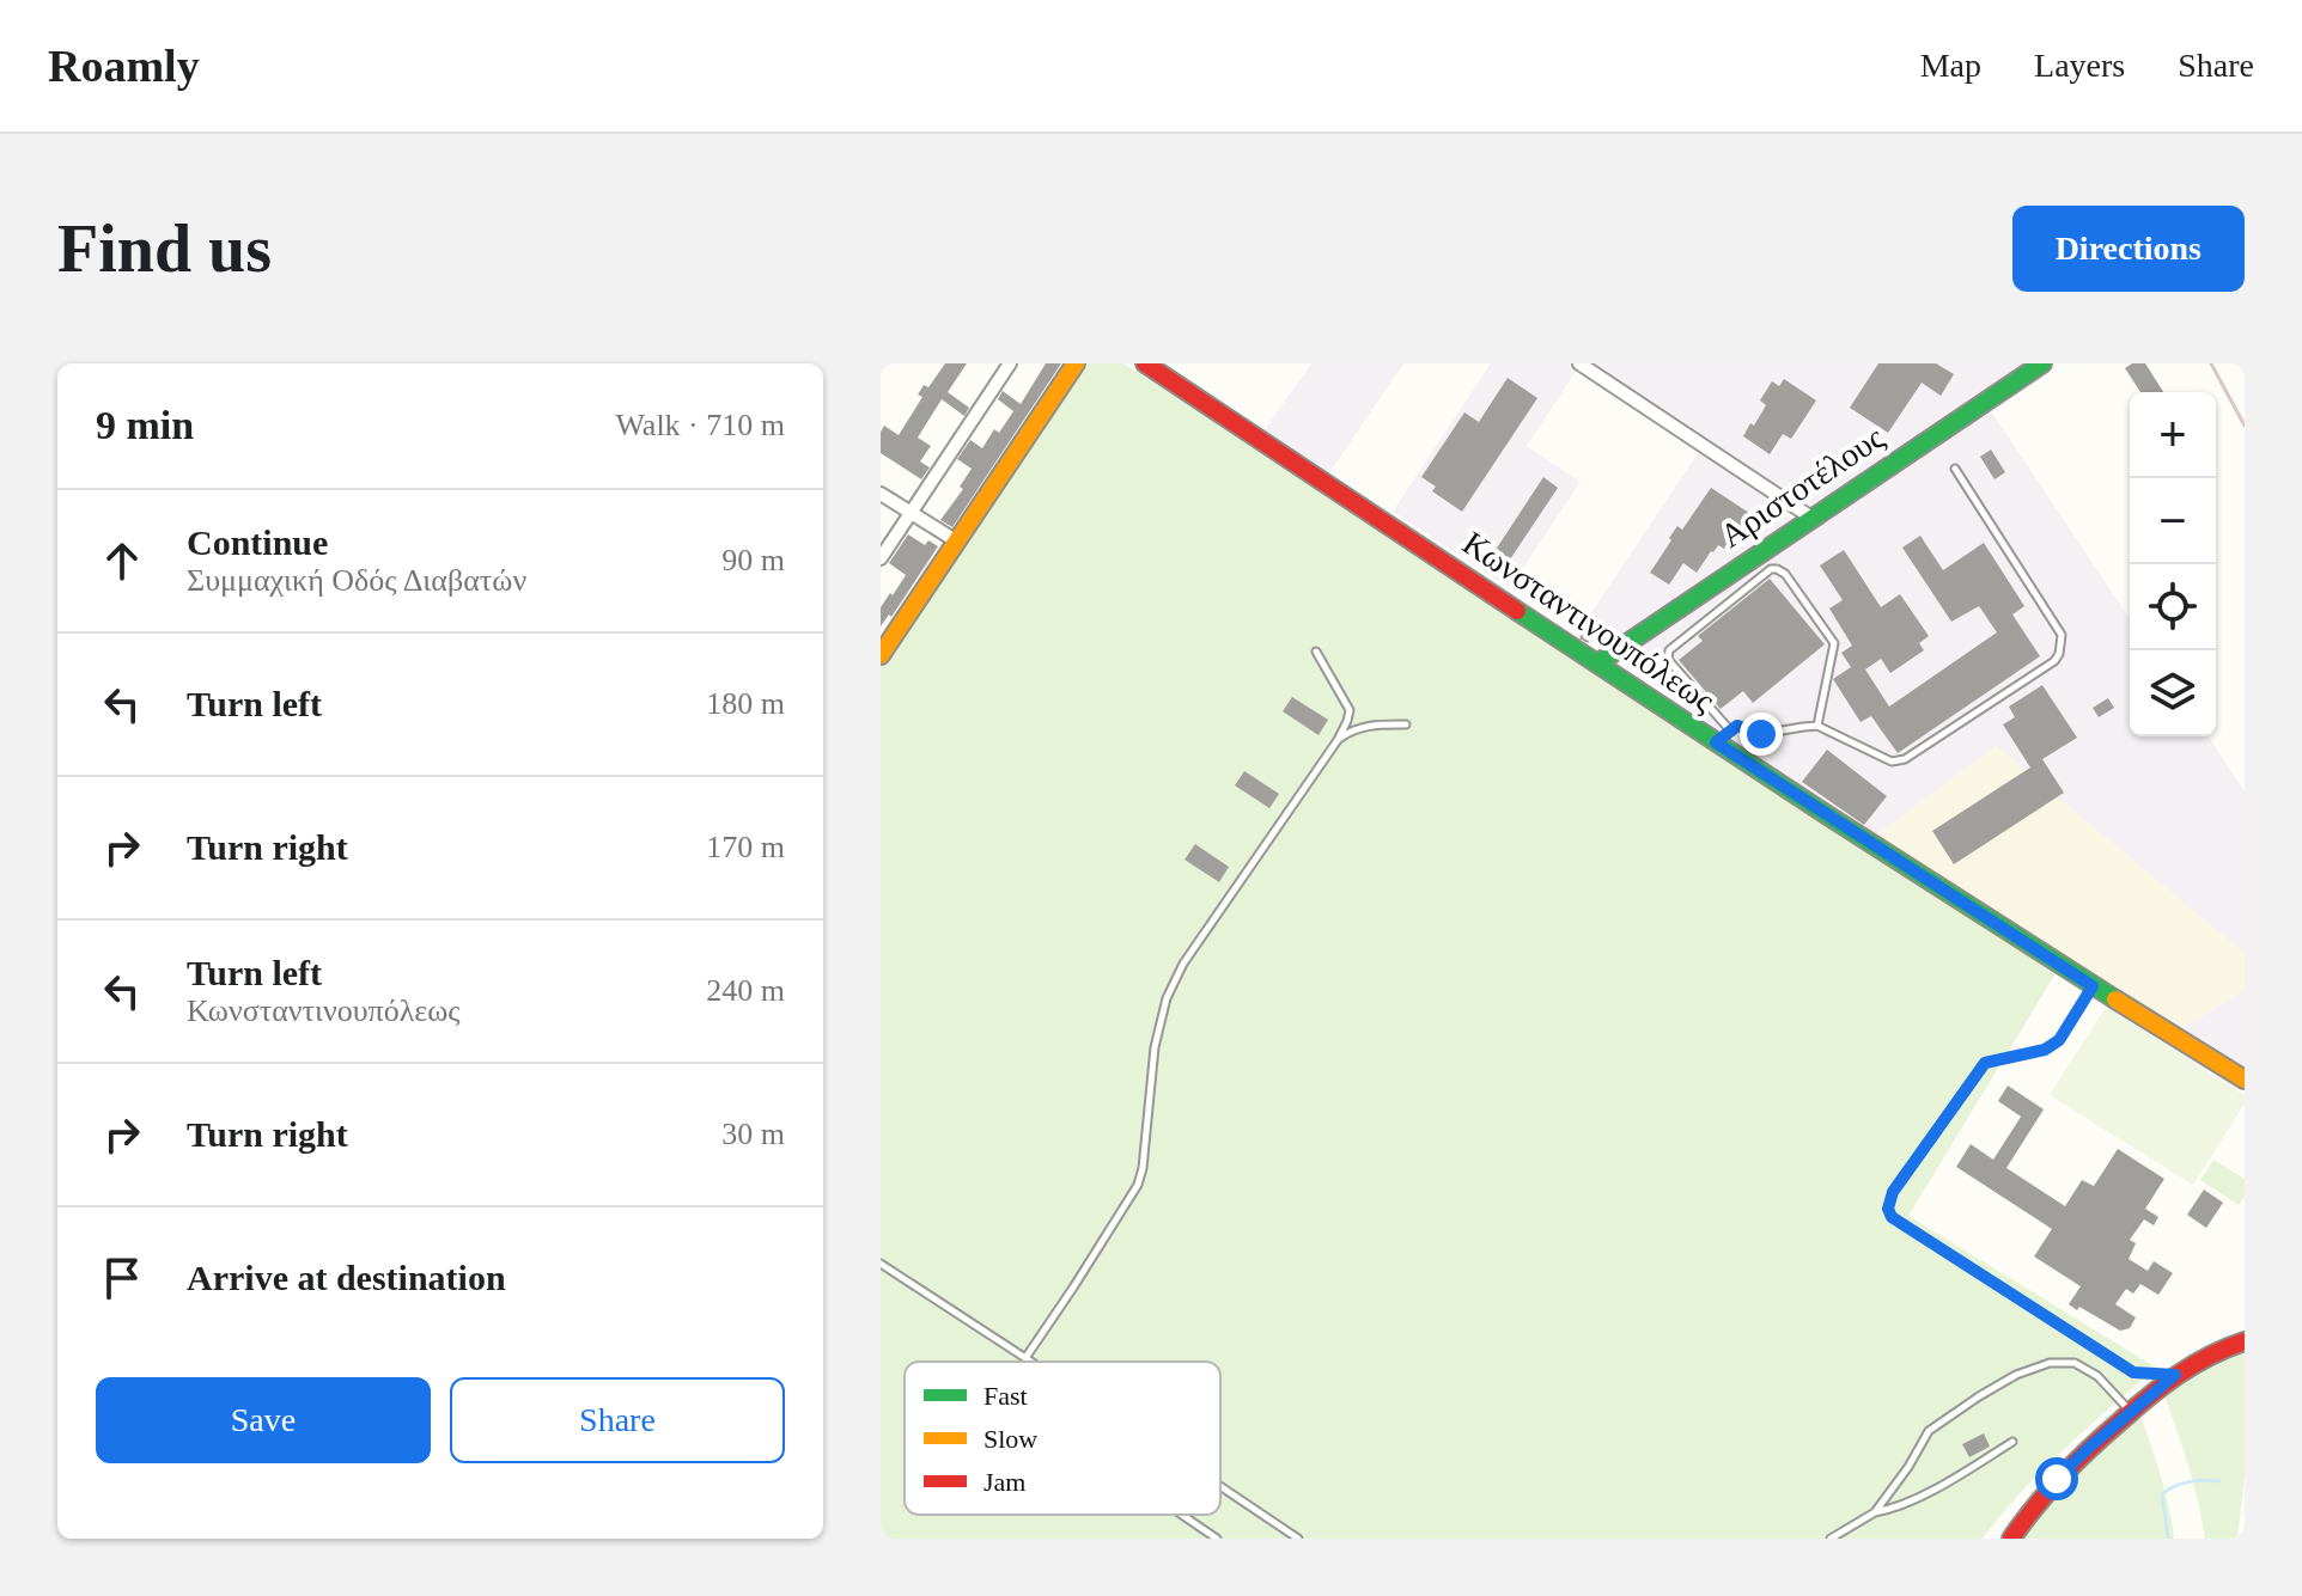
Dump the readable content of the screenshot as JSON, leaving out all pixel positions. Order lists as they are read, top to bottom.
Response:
{
  "streets": {
    "street": ["Αριστοτέλους", "Κωνσταντινουπόλεως"]
  },
  "crossings": [
    ["Αριστοτέλους", "Κωνσταντινουπόλεως"]
  ],
  "legend": ["Fast", "Slow", "Jam"],
  "page": {
    "header": "Roamly",
    "nav": ["Map", "Layers", "Share"],
    "buttons": [
      "Directions",
      ["Save", "Share"]
    ],
    "title": "Find us",
    "heading": ["9 min", "Walk · 710 m"],
    "map_buttons": ["+", "−"],
    "list": [
      ["Continue", "Συμμαχική Οδός Διαβατών", "90 m"],
      ["Turn left", "180 m"],
      ["Turn right", "170 m"],
      ["Turn left", "Κωνσταντινουπόλεως", "240 m"],
      ["Turn right", "30 m"],
      "Arrive at destination"
    ]
  }
}
